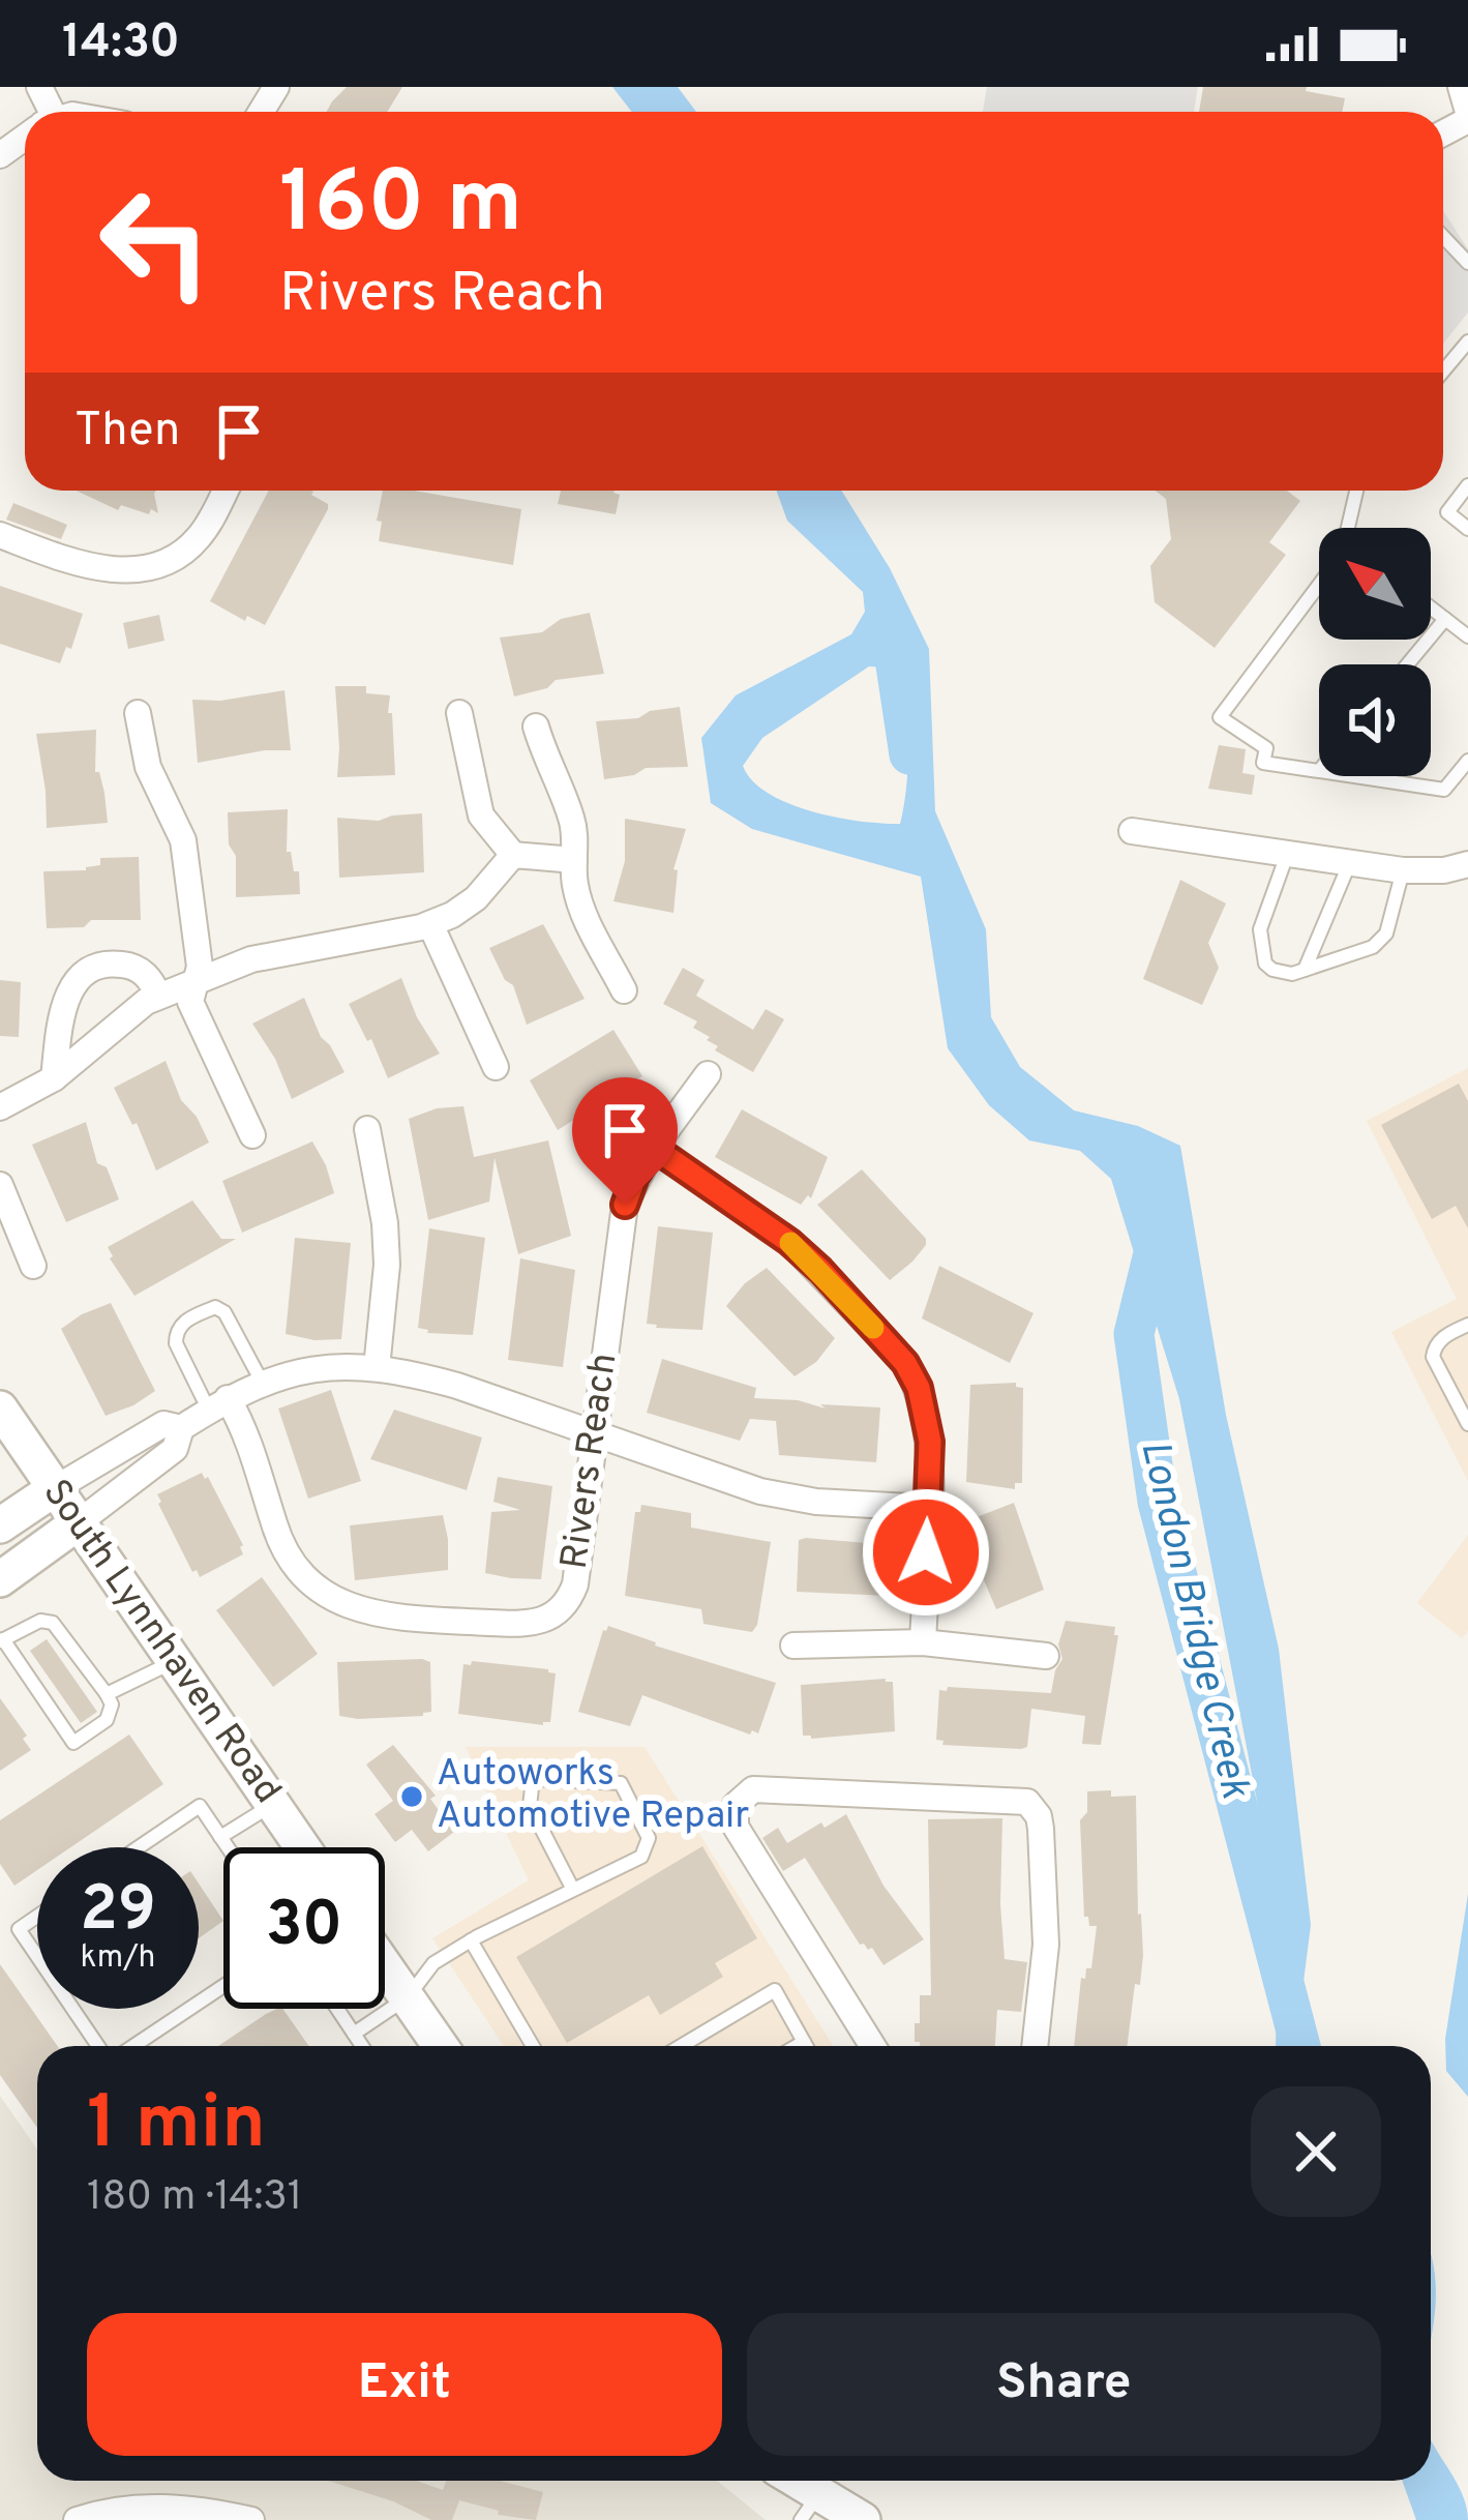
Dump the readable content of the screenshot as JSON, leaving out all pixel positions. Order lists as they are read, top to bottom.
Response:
{
  "streets": {
    "street": ["Rivers Reach", "South Lynnhaven Road"]
  },
  "water": ["London Bridge Creek"],
  "places": ["Autoworks Automotive Repair"],
  "north": "top left",
  "page": {
    "status": "14:30",
    "turn": ["160 m", "Rivers Reach"],
    "then": "Then",
    "speed": "29 km/h",
    "limit": "30",
    "heading": ["1 min", "180 m · 14:31"],
    "buttons": ["Exit", "Share"]
  }
}
